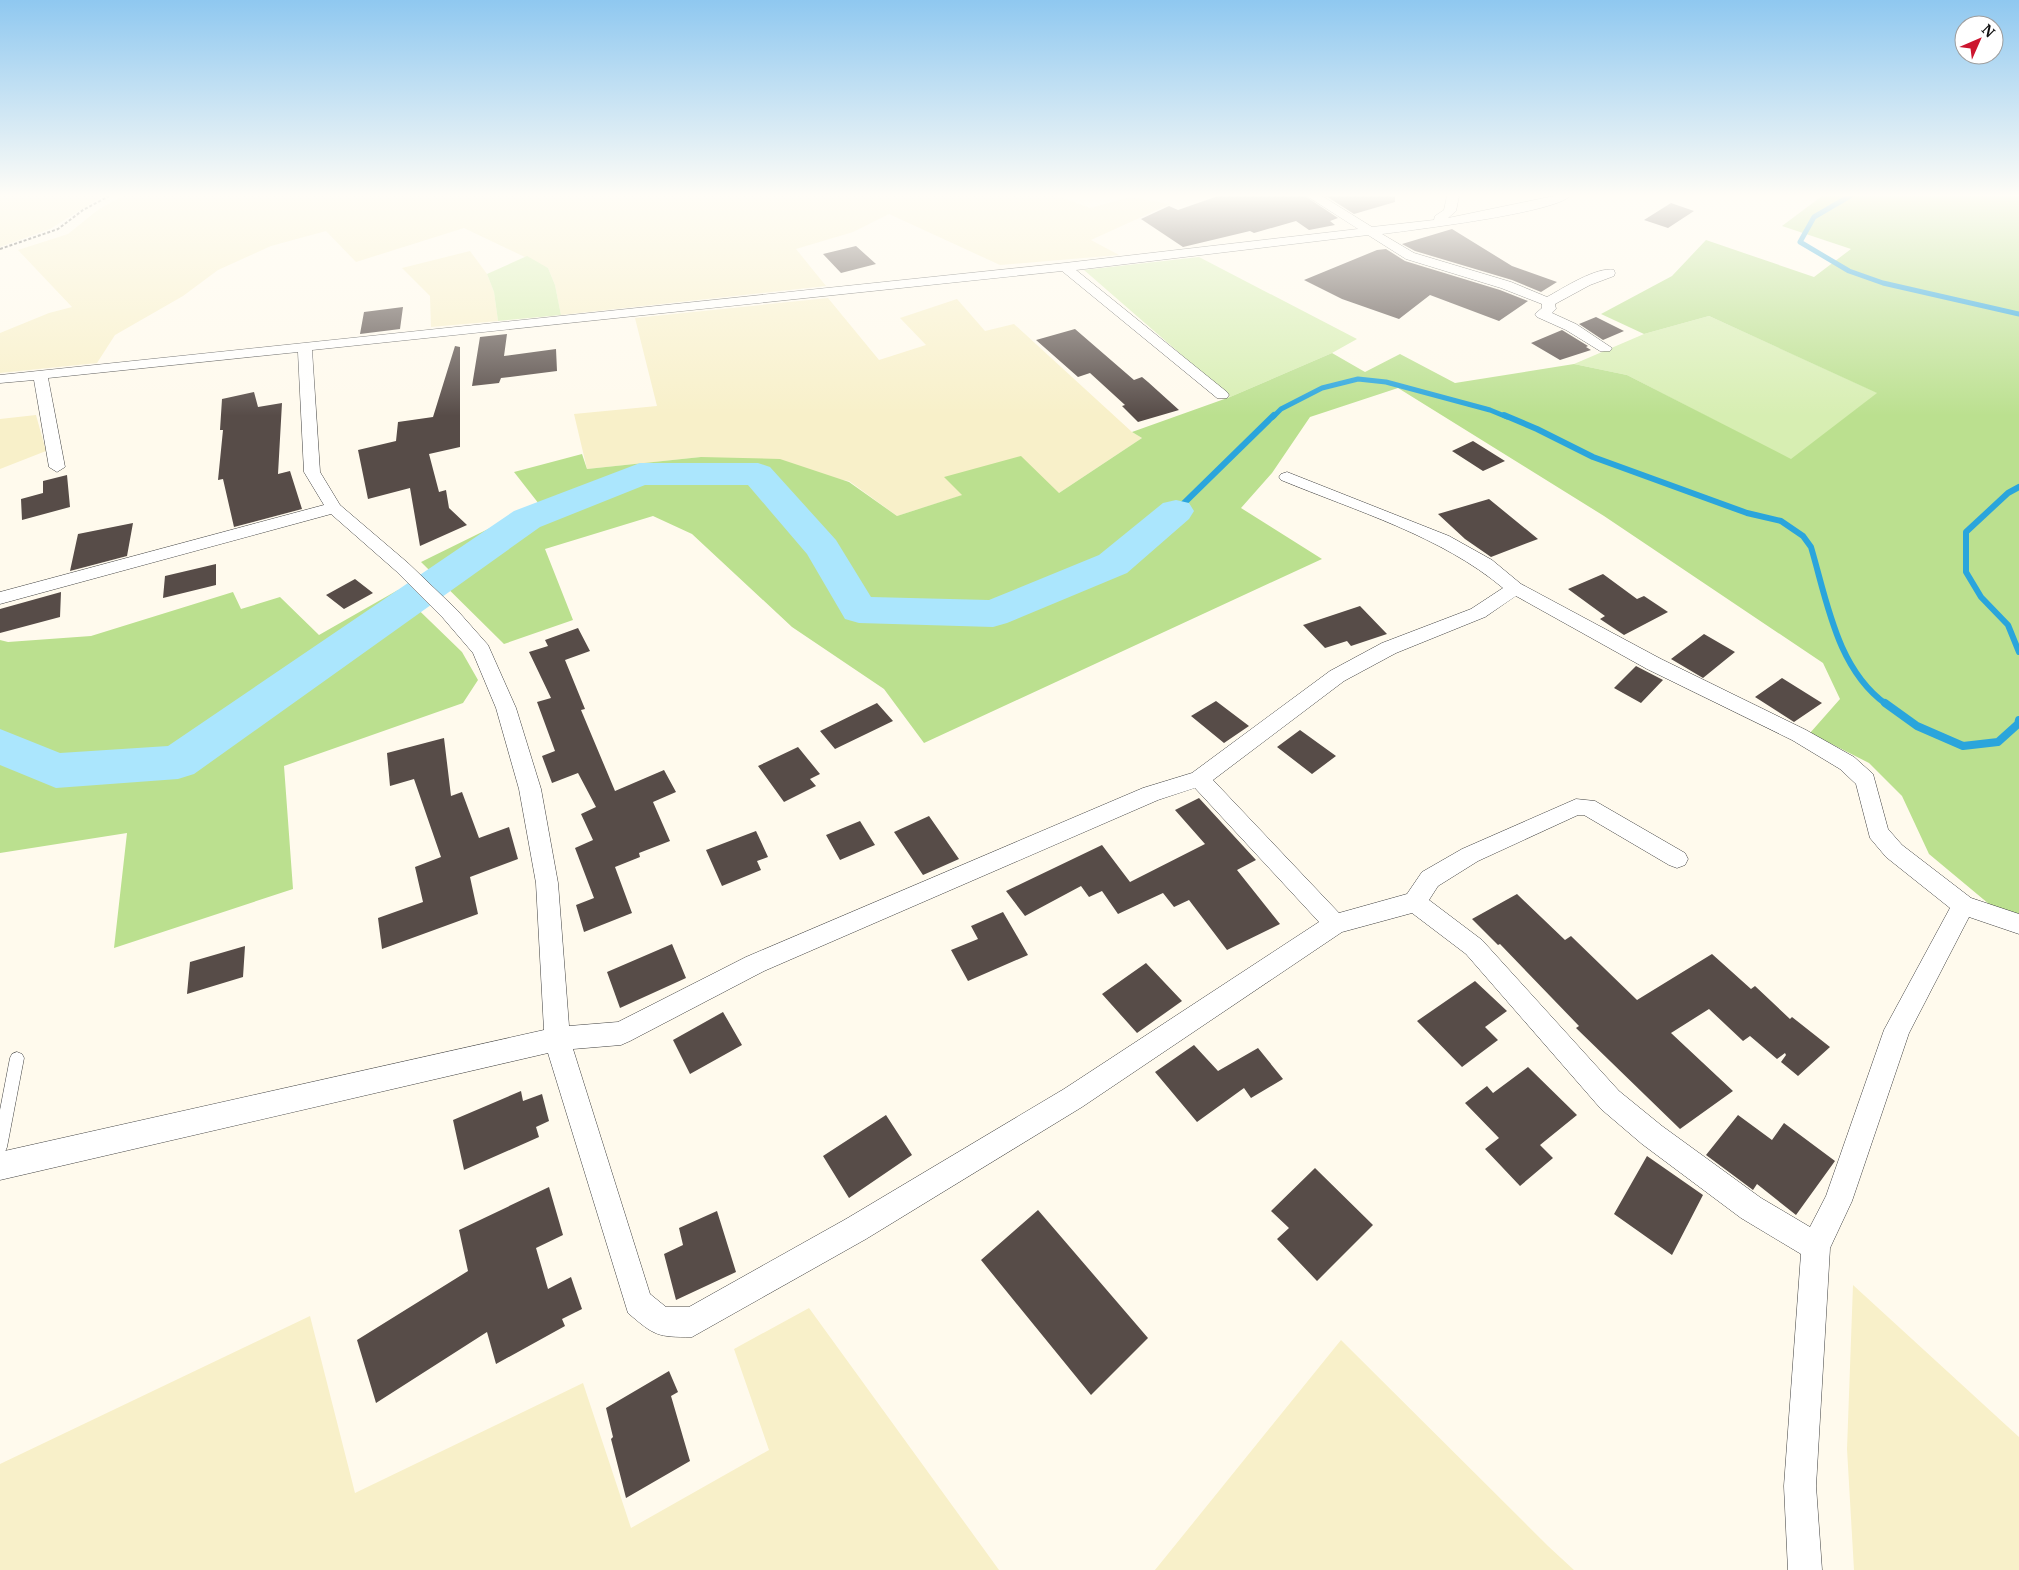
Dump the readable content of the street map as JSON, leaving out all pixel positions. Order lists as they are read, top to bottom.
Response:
{
  "north": "top right"
}
